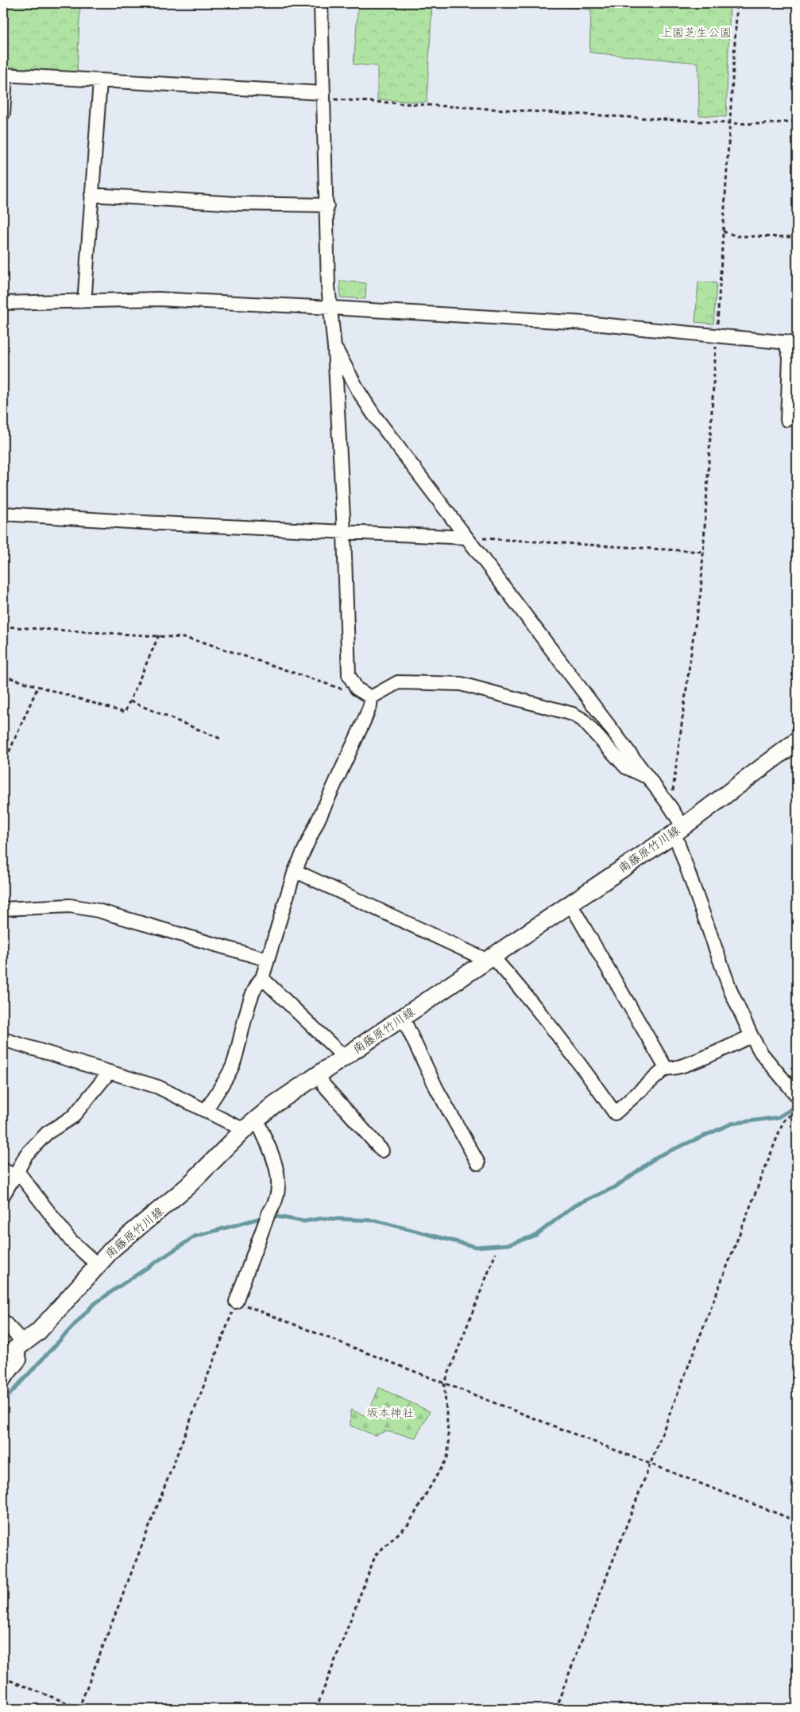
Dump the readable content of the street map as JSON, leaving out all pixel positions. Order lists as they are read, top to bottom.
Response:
{
  "streets": {
    "main road": ["南藤原竹川線"]
  },
  "parks": ["上園芝生公園", "坂本神社"]
}
